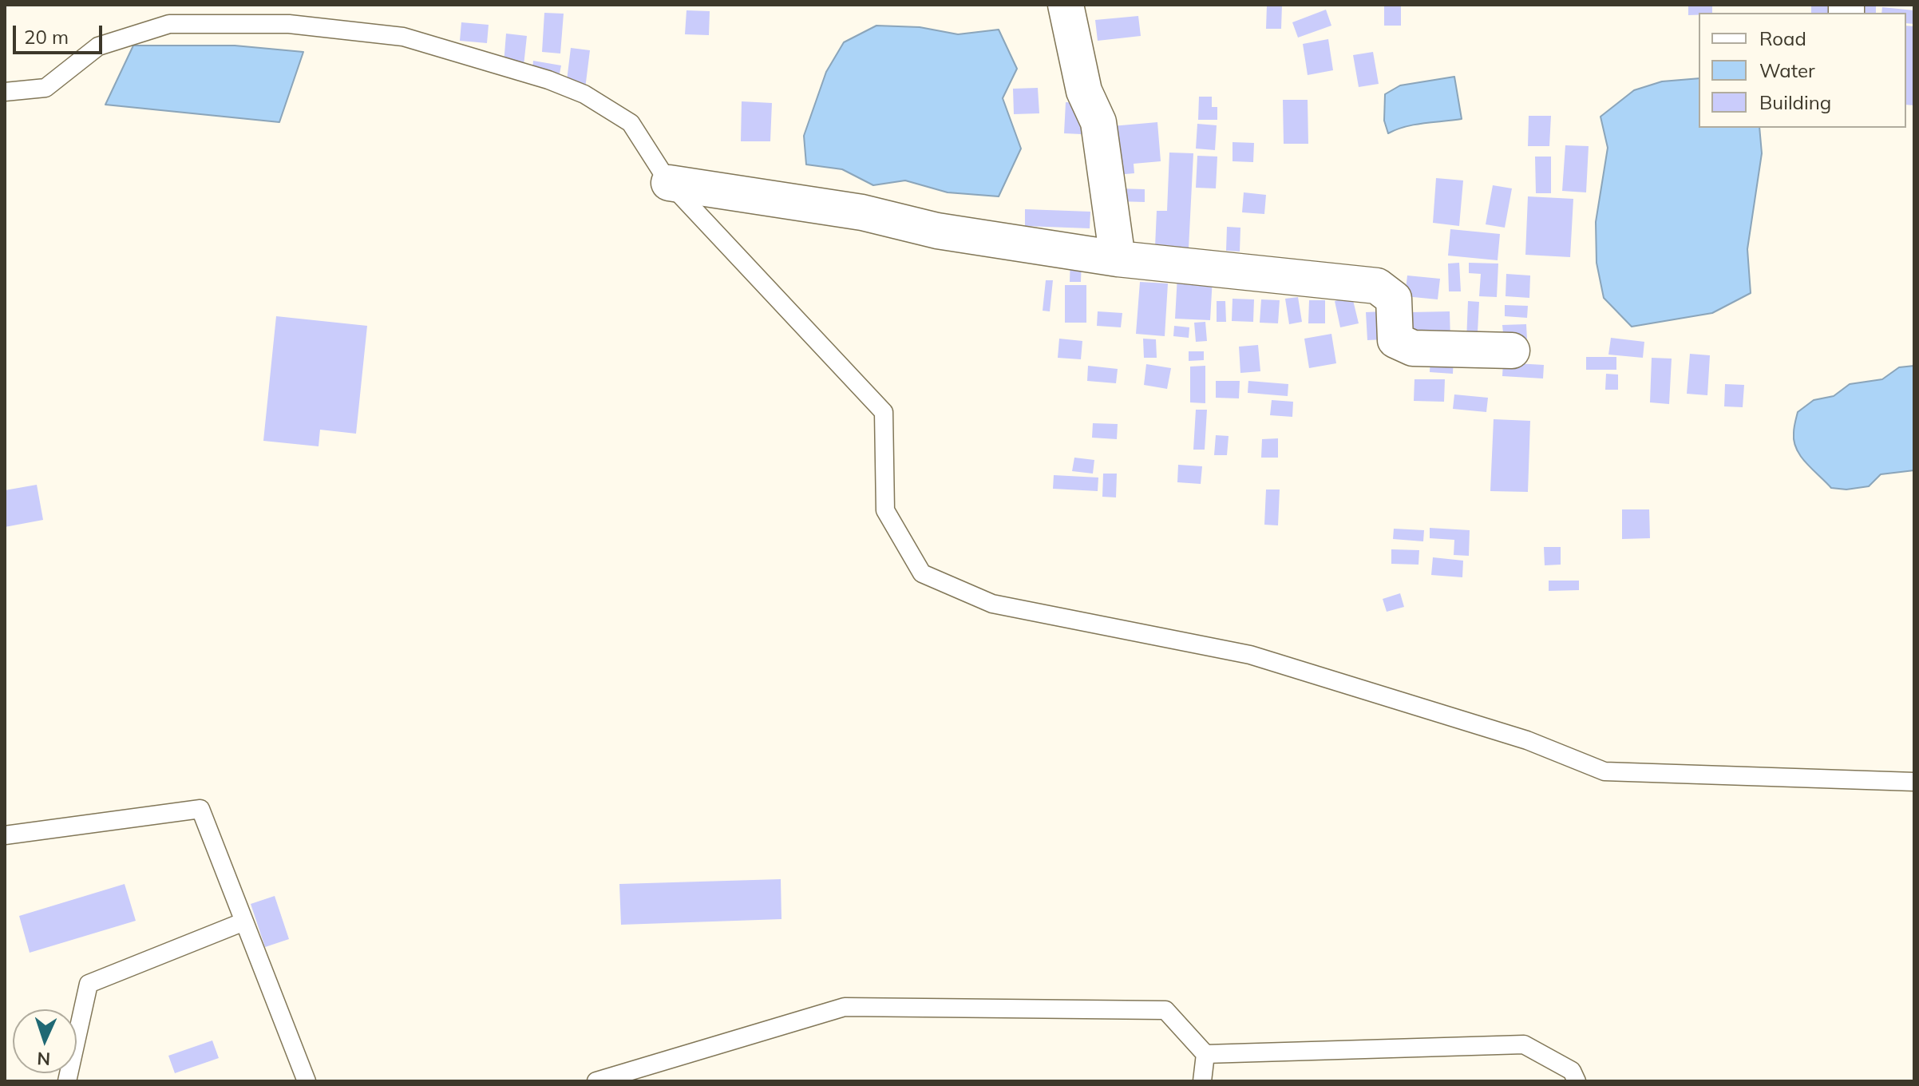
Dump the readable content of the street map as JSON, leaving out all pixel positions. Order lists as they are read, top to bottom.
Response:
{
  "legend": ["Road", "Water", "Building"],
  "scale_bar": "20 m",
  "north": "bottom"
}
